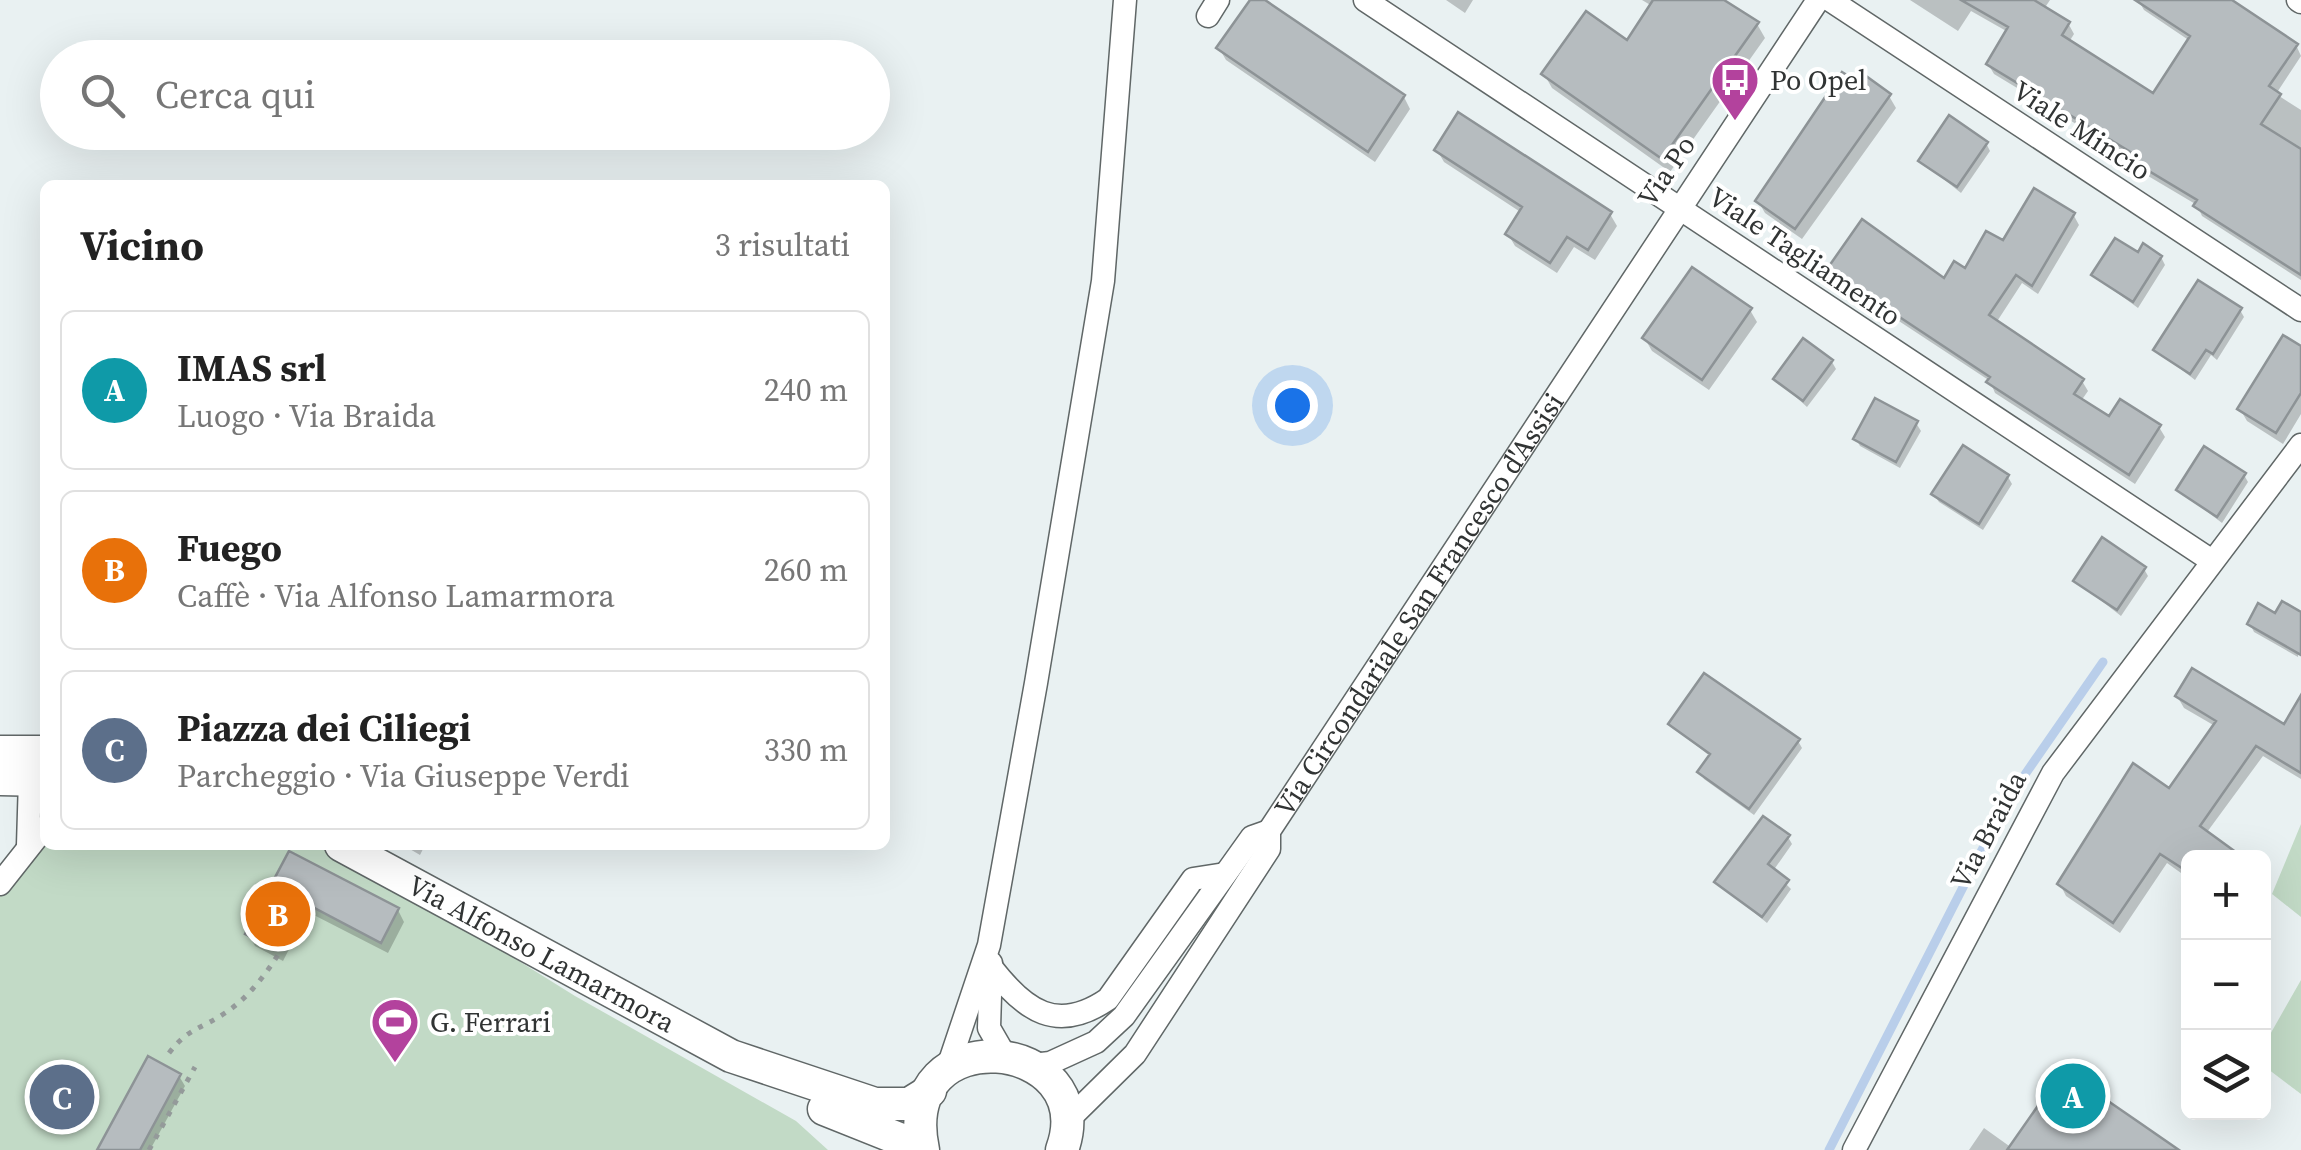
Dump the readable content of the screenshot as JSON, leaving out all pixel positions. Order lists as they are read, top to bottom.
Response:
{
  "streets": {
    "street": [
      "Viale Mincio",
      "Via Po",
      "Viale Tagliamento",
      "Via Circondariale San Francesco d'Assisi",
      "Via Braida",
      "Via Alfonso Lamarmora"
    ]
  },
  "crossings": [
    ["Via Po", "Viale Tagliamento"],
    ["Via Po", "Via Circondariale San Francesco d'Assisi"],
    ["Viale Tagliamento", "Via Braida"],
    ["Via Circondariale San Francesco d'Assisi", "Via Alfonso Lamarmora"]
  ],
  "places": {
    "bus stop": ["Po Opel"],
    "sports": ["G. Ferrari"]
  },
  "page": {
    "search": "Cerca qui",
    "heading": ["Vicino", "3 risultati"],
    "list": [
      {
        "mark": "A",
        "name": "IMAS srl",
        "note": "Luogo · Via Braida",
        "value": "240 m"
      },
      {
        "mark": "B",
        "name": "Fuego",
        "note": "Caffè · Via Alfonso Lamarmora",
        "value": "260 m"
      },
      {
        "mark": "C",
        "name": "Piazza dei Ciliegi",
        "note": "Parcheggio · Via Giuseppe Verdi",
        "value": "330 m"
      }
    ],
    "map_buttons": ["+", "−"],
    "pins": ["B", "A", "C"]
  }
}
